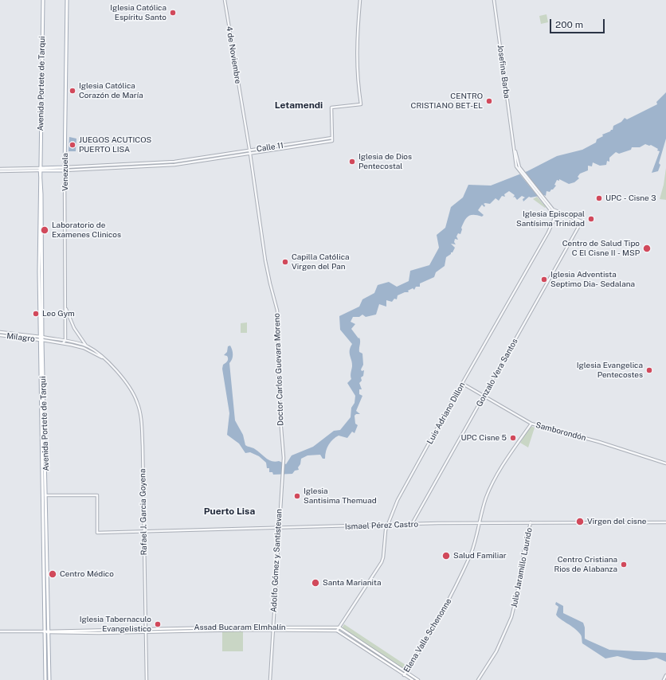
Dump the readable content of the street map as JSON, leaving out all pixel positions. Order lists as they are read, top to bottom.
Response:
{
  "streets": {
    "main road": [
      "Avenida Portete de Tarqui",
      "Venezuela",
      "Milagro",
      "Assad Bucaram Elmhalín"
    ],
    "street": [
      "4 de Noviembre",
      "Josefina Barba",
      "Calle 11",
      "Doctor Carlos Guevara Moreno",
      "Gonzalo Vera Santos",
      "Luis Adriano Dillon",
      "Samborondón",
      "Rafael J. Garcia Goyena",
      "Ismael Pérez Castro",
      "Adolfo Gómez y Santistevan",
      "Julio Jaramillo Laurido",
      "Elena Valle Schenonne"
    ]
  },
  "crossings": [
    ["4 de Noviembre", "Calle 11"],
    ["4 de Noviembre", "Doctor Carlos Guevara Moreno"],
    ["Josefina Barba", "Gonzalo Vera Santos"],
    ["Josefina Barba", "Luis Adriano Dillon"],
    ["Avenida Portete de Tarqui", "Milagro"],
    ["Avenida Portete de Tarqui", "Rafael J. Garcia Goyena"],
    ["Avenida Portete de Tarqui", "Ismael Pérez Castro"],
    ["Avenida Portete de Tarqui", "Assad Bucaram Elmhalín"],
    ["Calle 11", "Venezuela"],
    ["Calle 11", "Doctor Carlos Guevara Moreno"],
    ["Venezuela", "Rafael J. Garcia Goyena"],
    ["Milagro", "Rafael J. Garcia Goyena"],
    ["Doctor Carlos Guevara Moreno", "Adolfo Gómez y Santistevan"],
    ["Gonzalo Vera Santos", "Luis Adriano Dillon"],
    ["Gonzalo Vera Santos", "Samborondón"],
    ["Gonzalo Vera Santos", "Ismael Pérez Castro"],
    ["Luis Adriano Dillon", "Samborondón"],
    ["Luis Adriano Dillon", "Ismael Pérez Castro"],
    ["Luis Adriano Dillon", "Assad Bucaram Elmhalín"],
    ["Samborondón", "Elena Valle Schenonne"],
    ["Rafael J. Garcia Goyena", "Ismael Pérez Castro"],
    ["Rafael J. Garcia Goyena", "Assad Bucaram Elmhalín"],
    ["Ismael Pérez Castro", "Adolfo Gómez y Santistevan"],
    ["Ismael Pérez Castro", "Julio Jaramillo Laurido"],
    ["Ismael Pérez Castro", "Elena Valle Schenonne"],
    ["Adolfo Gómez y Santistevan", "Assad Bucaram Elmhalín"]
  ],
  "districts": ["Letamendi", "Puerto Lisa"],
  "places": [
    "Iglesia Católica Espíritu Santo",
    "Iglesia Católica Corazón de María",
    "CENTRO CRISTIANO BET-EL",
    "JUEGOS ACUTICOS PUERTO LISA",
    "Iglesia de Dios Pentecostal",
    "UPC - Cisne 3",
    "Iglesia Episcopal Santísima Trinidad",
    "Laboratorio de Examenes Clinicos",
    "Centro de Salud Tipo C El Cisne II - MSP",
    "Capilla Católica Virgen del Pan",
    "Iglesia Adventista Septimo Dia- Sedalana",
    "Leo Gym",
    "Iglesia Evangelica Pentecostes",
    "UPC Cisne 5",
    "Iglesia Santisima Themuad",
    "Virgen del cisne",
    "Salud Familiar",
    "Centro Cristiana Rios de Alabanza",
    "Centro Médico",
    "Santa Marianita",
    "Iglesia Tabernaculo Evangelistico"
  ],
  "scale_bar": "200 m"
}
